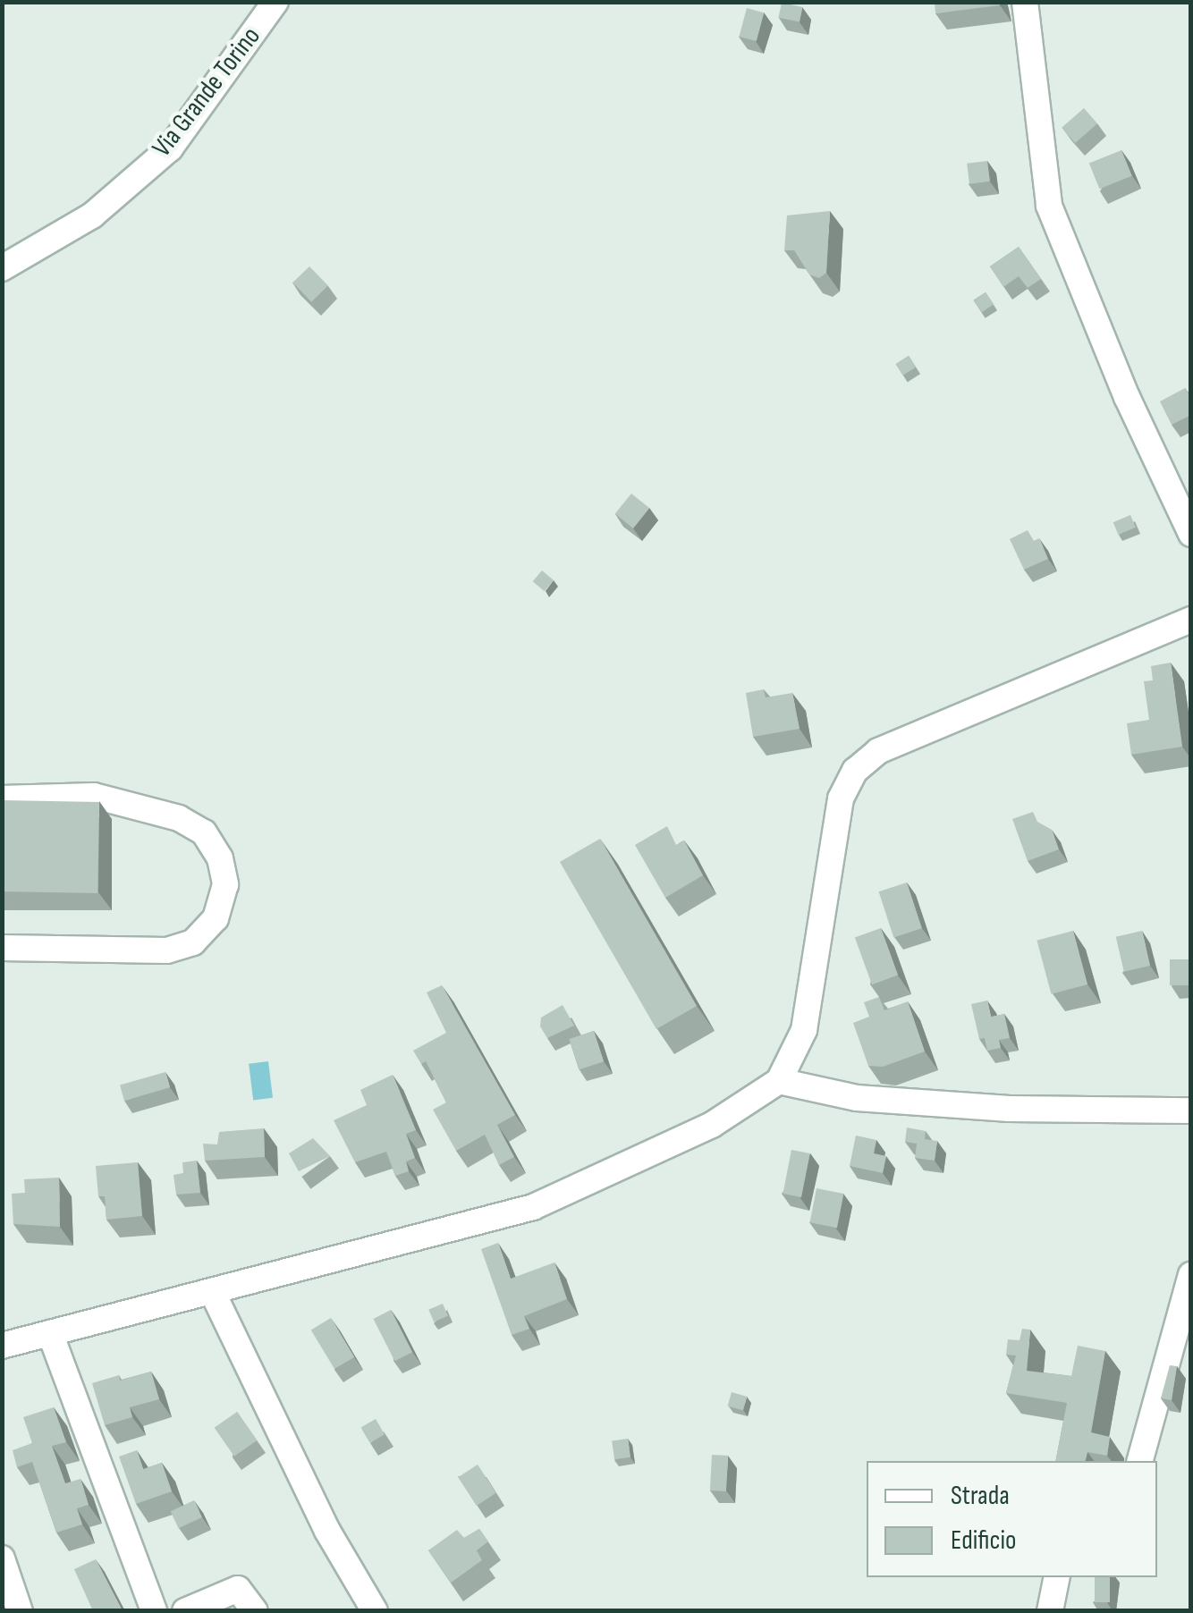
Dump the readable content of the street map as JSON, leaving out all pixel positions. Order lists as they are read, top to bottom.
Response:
{
  "streets": {
    "street": ["Via Grande Torino"]
  },
  "legend": ["Strada", "Edificio"]
}
